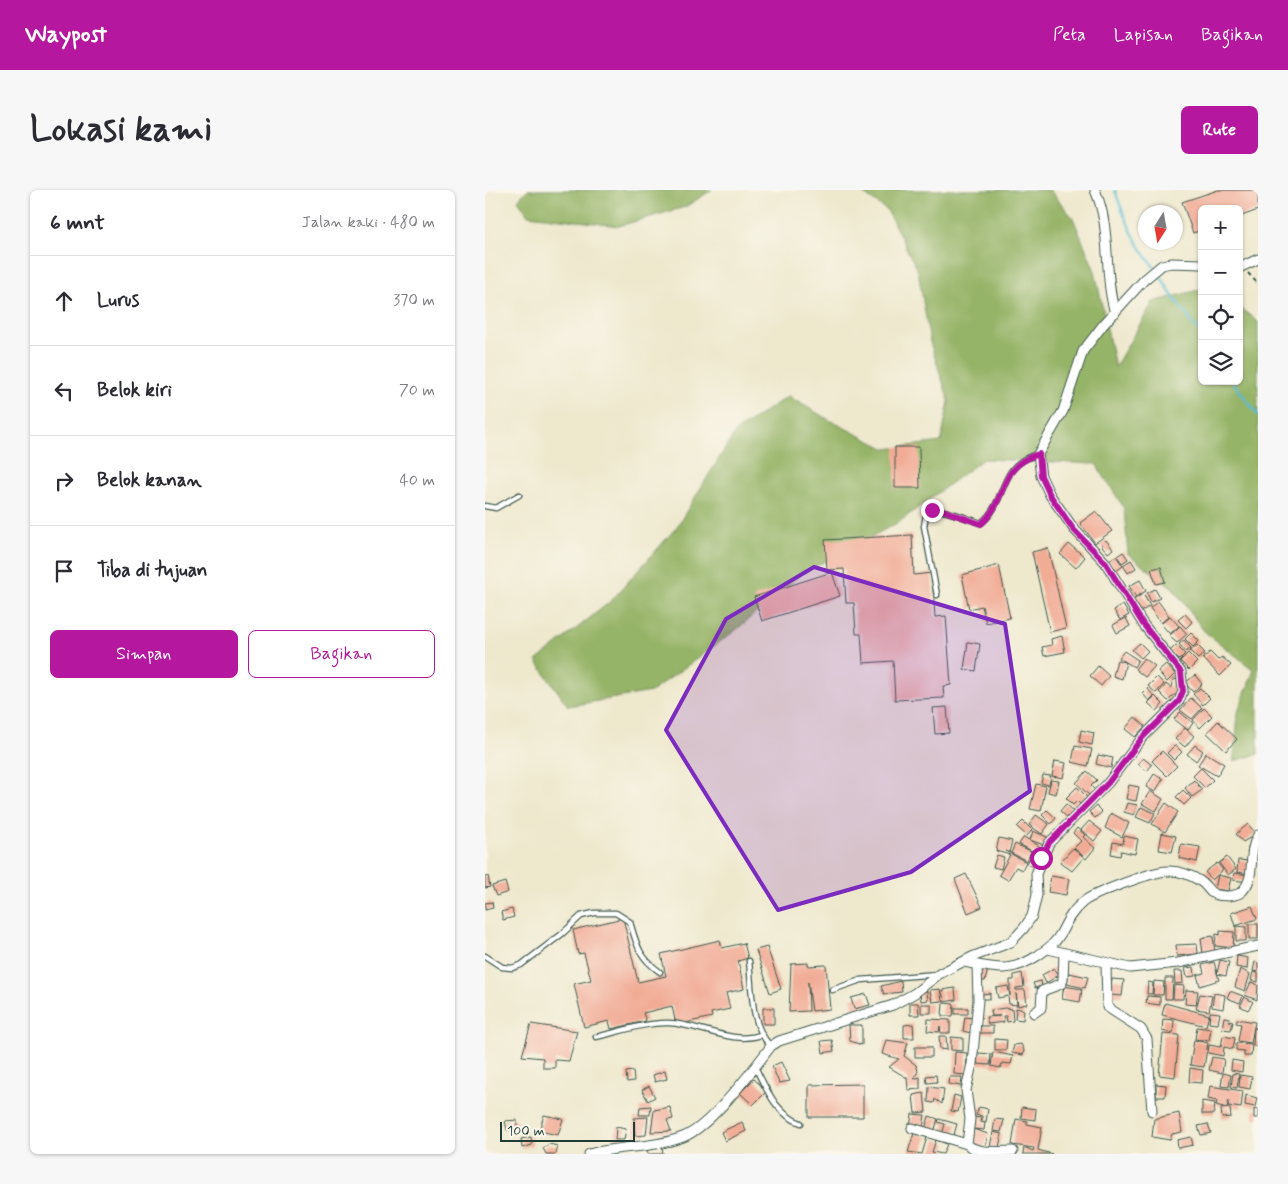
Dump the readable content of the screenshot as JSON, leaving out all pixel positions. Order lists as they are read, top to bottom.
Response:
{
  "scale_bar": "100 m",
  "north": "bottom",
  "page": {
    "header": "Waypost",
    "nav": ["Peta", "Lapisan", "Bagikan"],
    "buttons": [
      "Rute",
      ["Simpan", "Bagikan"]
    ],
    "title": "Lokasi kami",
    "heading": ["6 mnt", "Jalan kaki · 480 m"],
    "map_buttons": ["+", "−"],
    "list": [
      ["Lurus", "370 m"],
      ["Belok kiri", "70 m"],
      ["Belok kanan", "40 m"],
      "Tiba di tujuan"
    ],
    "scale": "100 m"
  }
}
